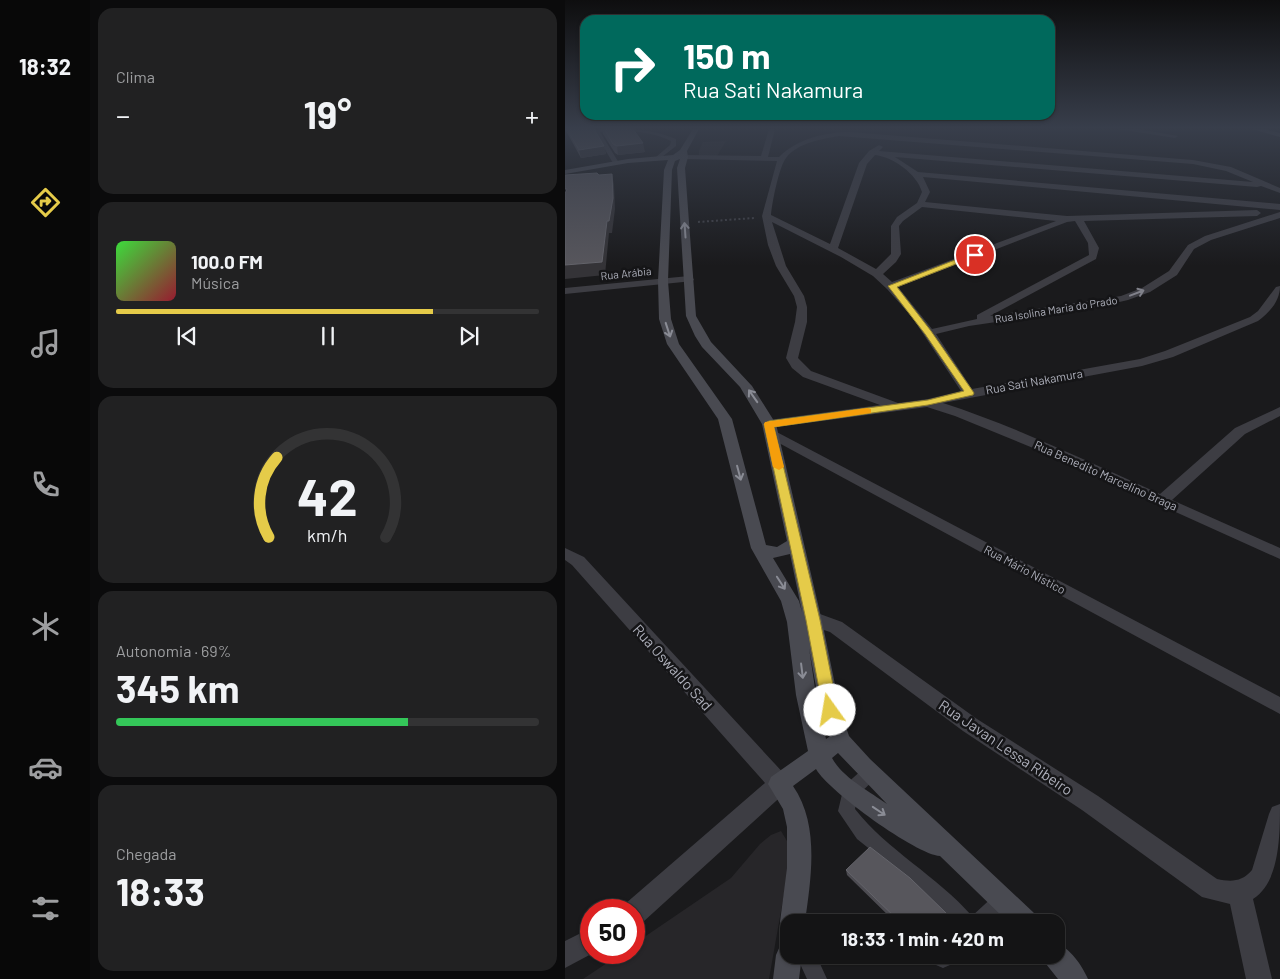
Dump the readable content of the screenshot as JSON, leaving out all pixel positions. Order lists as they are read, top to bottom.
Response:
{
  "streets": {
    "street": [
      "Rua Arábia",
      "Rua Isolina Maria do Prado",
      "Rua Sati Nakamura",
      "Rua Benedito Marcelino Braga",
      "Rua Mário Nistico",
      "Rua Oswaldo Sad",
      "Rua Javan Lessa Ribeiro"
    ]
  },
  "crossings": [
    ["Rua Sati Nakamura", "Rua Benedito Marcelino Braga"],
    ["Rua Sati Nakamura", "Rua Mário Nistico"]
  ],
  "page": {
    "tabs": "18:32",
    "tile": [
      "Clima",
      ["Autonomia · 69%", "345 km"],
      ["Chegada", "18:33"]
    ],
    "turn": ["150 m", "Rua Sati Nakamura"],
    "heat": ["−", "19°", "+"],
    "song": ["100.0 FM", "Música"],
    "limit": "50",
    "trip": "18:33 · 1 min · 420 m",
    "gauge": ["42", "km/h"]
  }
}
